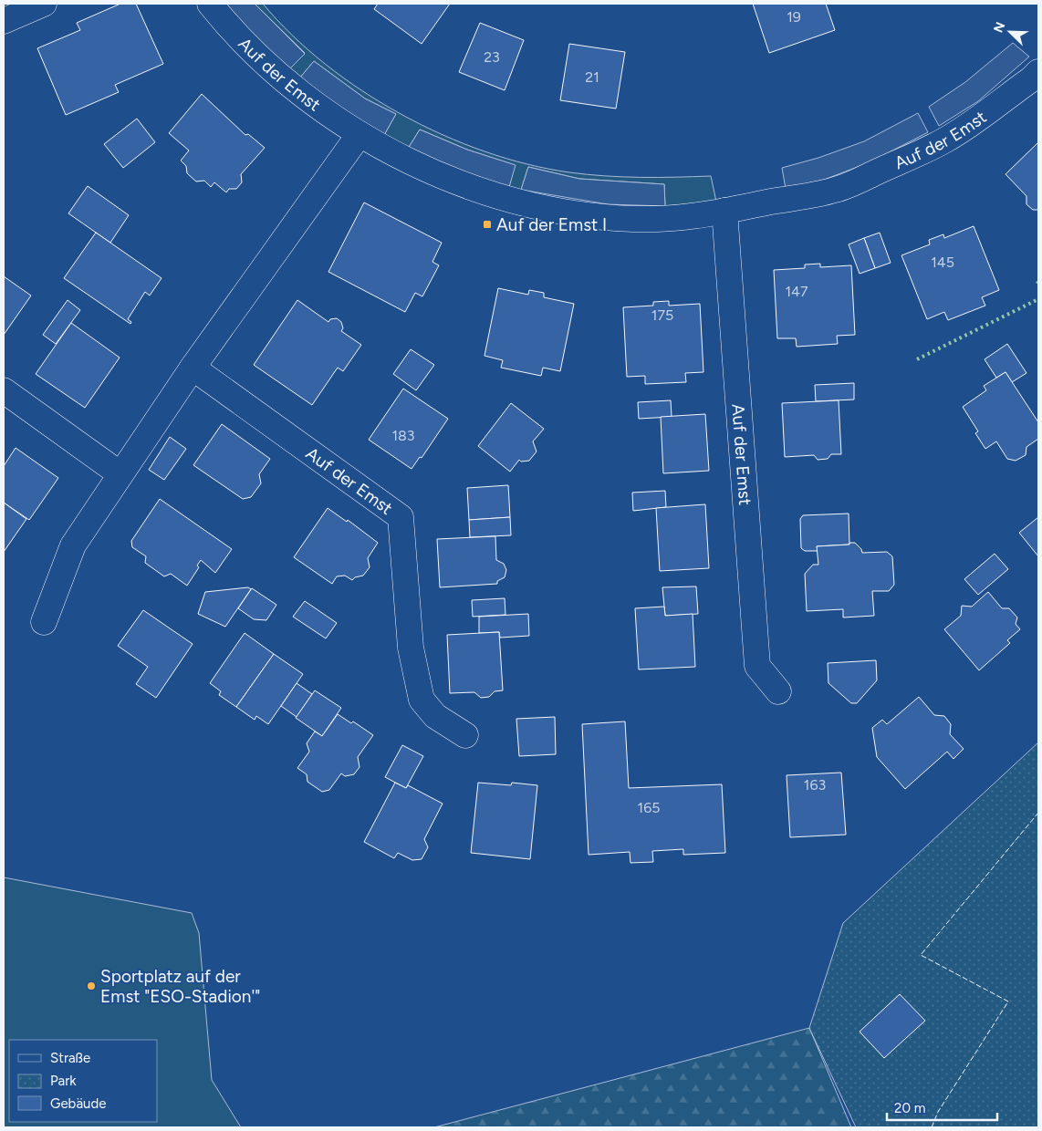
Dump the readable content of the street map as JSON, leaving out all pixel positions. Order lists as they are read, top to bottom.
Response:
{
  "streets": {
    "street": ["Auf der Emst"]
  },
  "places": {
    "transit": ["Auf der Emst I"],
    "other": ["Sportplatz auf der Emst \"ESO-Stadion'\""]
  },
  "house_numbers": [
    "19",
    "23",
    "21",
    "145",
    "147",
    "175",
    "183",
    "163",
    "165"
  ],
  "legend": ["Straße", "Park", "Gebäude"],
  "scale_bar": "20 m",
  "north": "top left"
}
